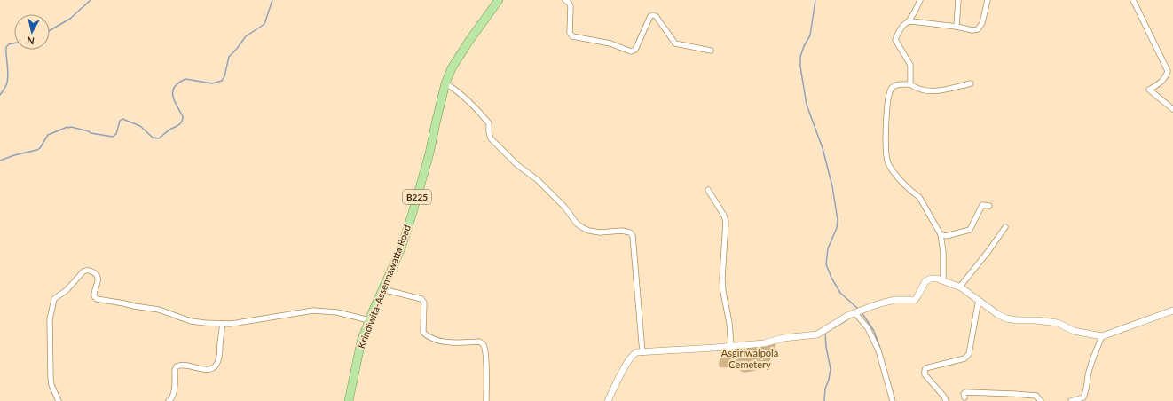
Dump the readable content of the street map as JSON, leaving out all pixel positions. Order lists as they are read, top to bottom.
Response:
{
  "streets": {
    "main road": ["B225", "Krindiwita-Assennawatta Road"]
  },
  "parks": ["Asgiriwalpola Cemetery"],
  "north": "bottom"
}
